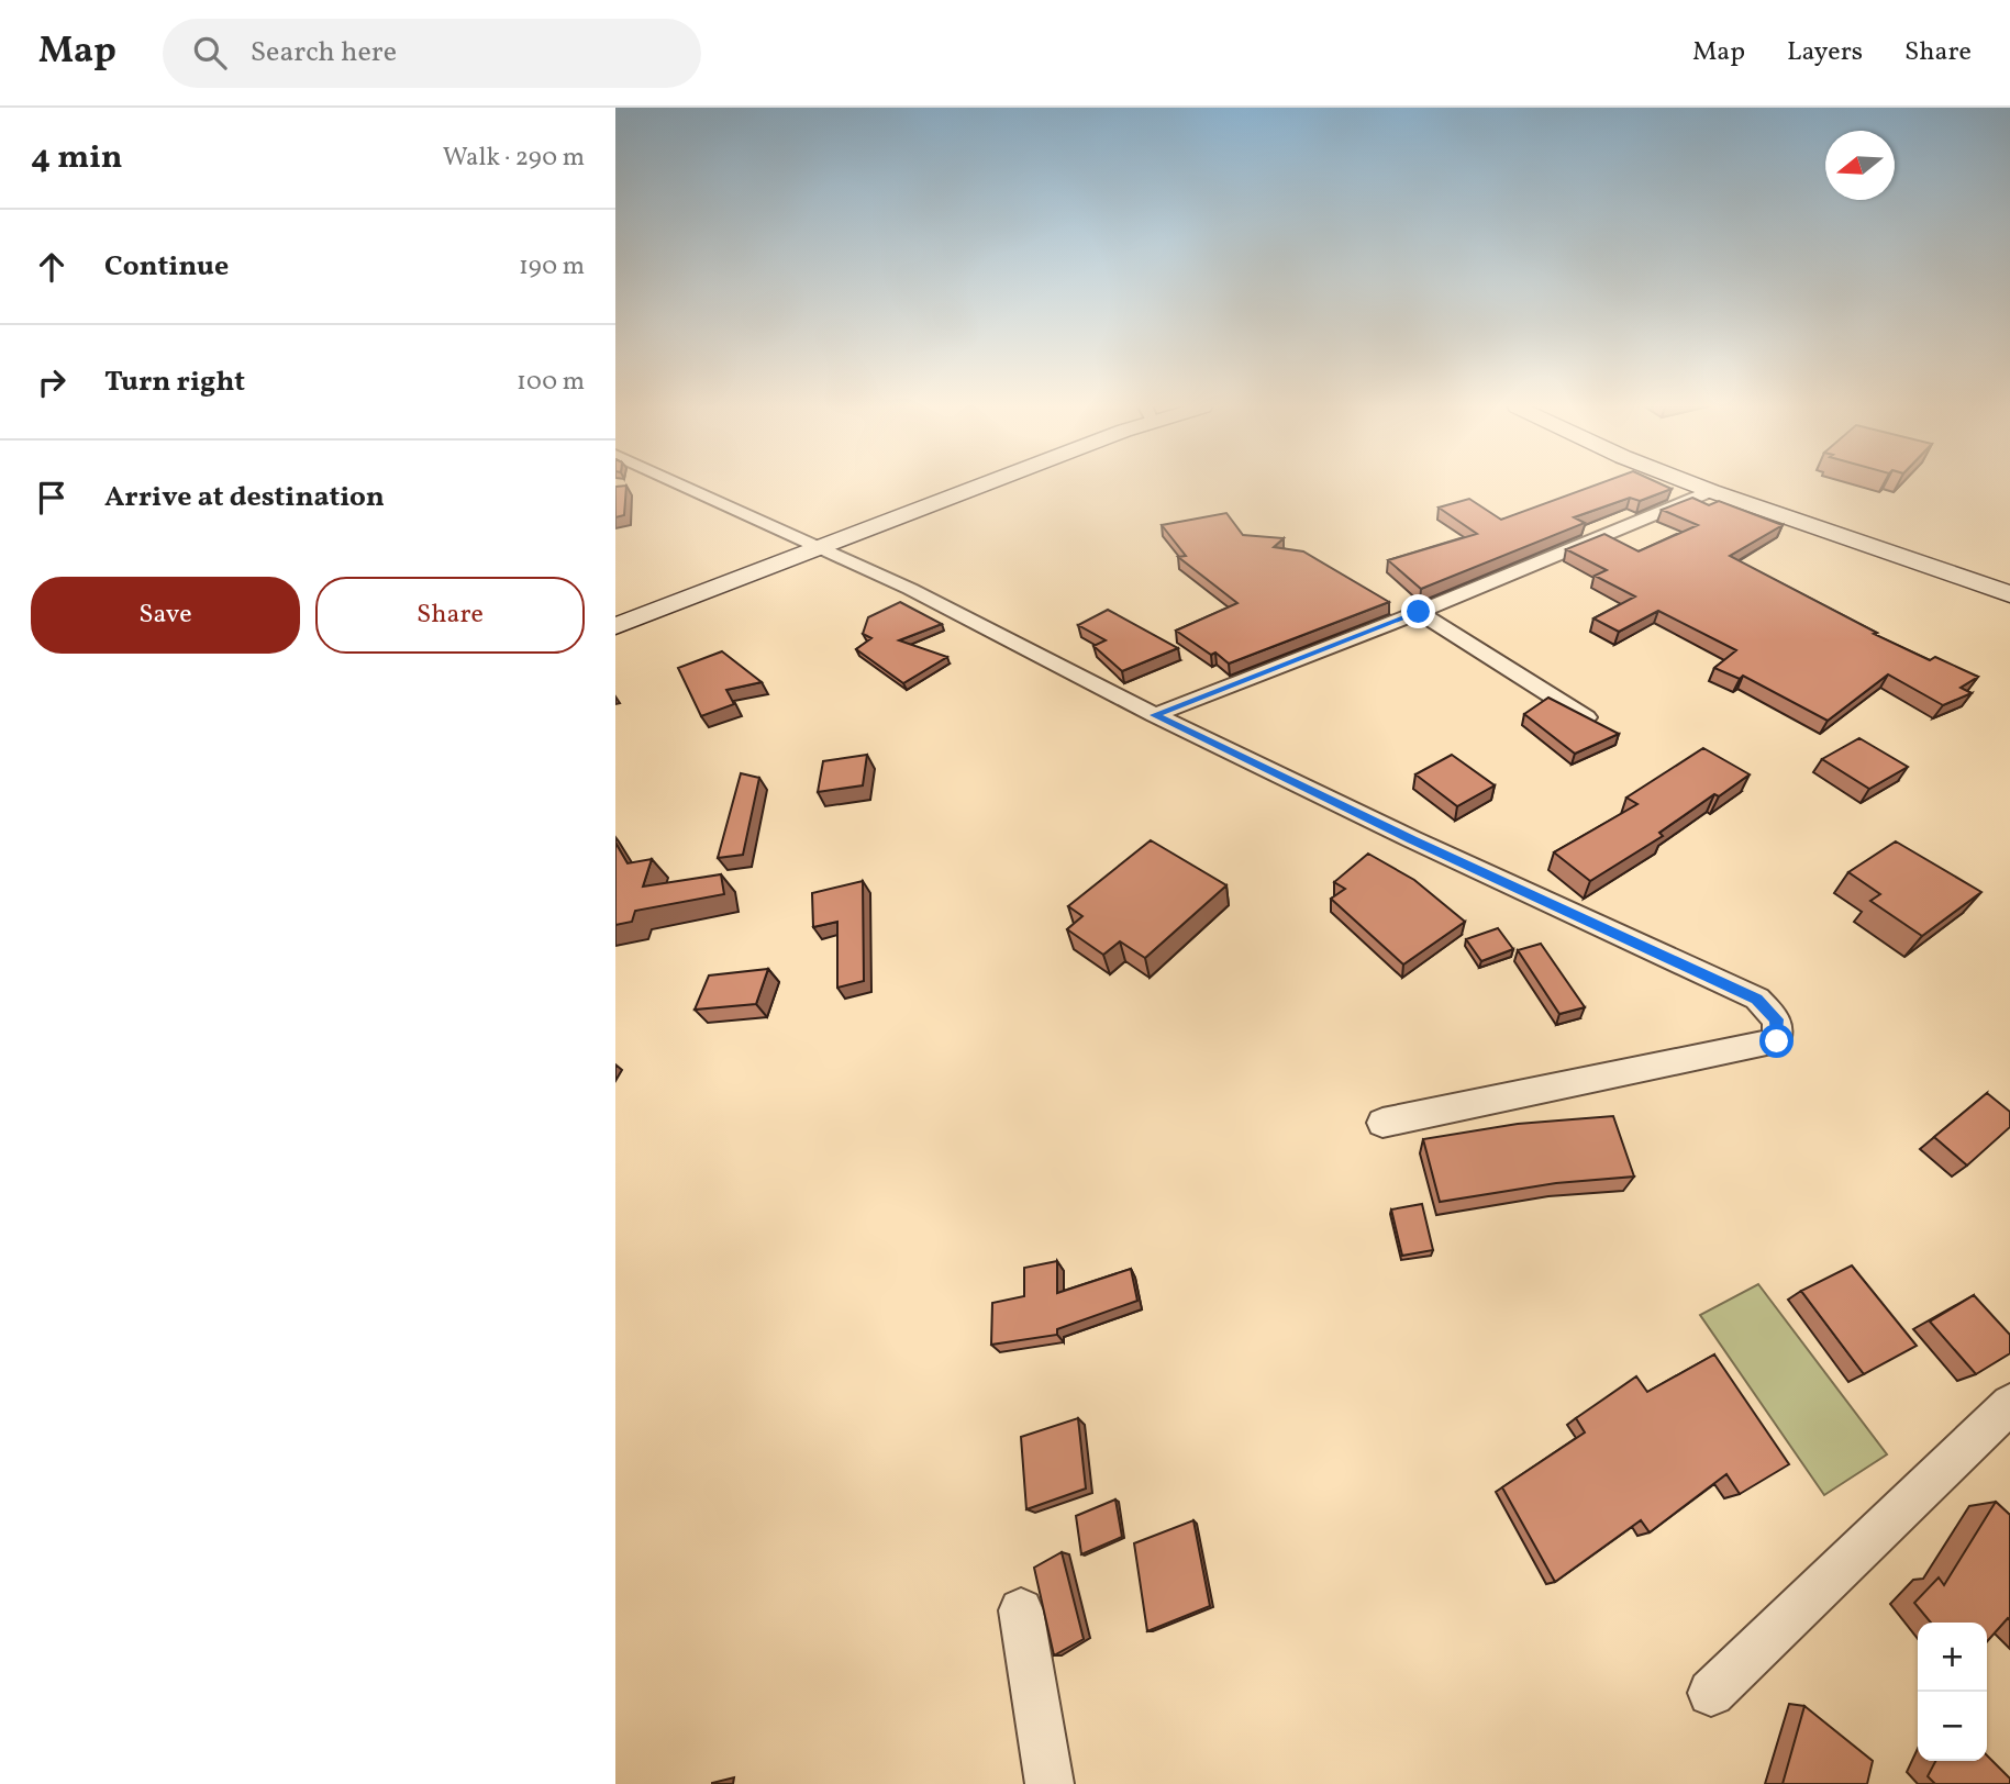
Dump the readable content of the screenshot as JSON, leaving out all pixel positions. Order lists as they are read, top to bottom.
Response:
{
  "north": "left",
  "page": {
    "header": "Map",
    "search": "Search here",
    "nav": ["Map", "Layers", "Share"],
    "heading": ["4 min", "Walk · 290 m"],
    "list": [
      ["Continue", "190 m"],
      ["Turn right", "100 m"],
      "Arrive at destination"
    ],
    "buttons": ["Save", "Share"],
    "map_buttons": ["+", "−"]
  }
}
